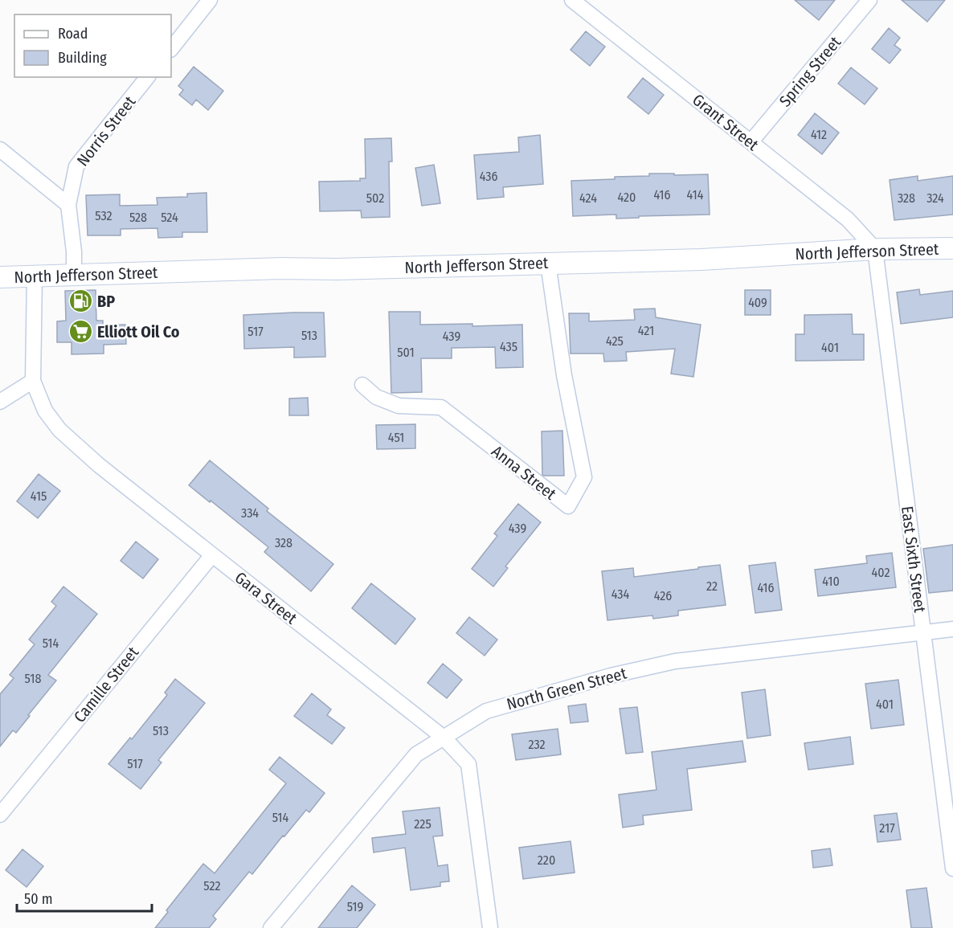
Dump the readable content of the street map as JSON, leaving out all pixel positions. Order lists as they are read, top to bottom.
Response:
{
  "streets": {
    "main road": ["North Jefferson Street"],
    "street": [
      "Spring Street",
      "Grant Street",
      "Norris Street",
      "Anna Street",
      "East Sixth Street",
      "Gara Street",
      "Camille Street",
      "North Green Street"
    ]
  },
  "crossings": [
    ["Spring Street", "Grant Street"],
    ["Grant Street", "North Jefferson Street"],
    ["Grant Street", "East Sixth Street"],
    ["Norris Street", "North Jefferson Street"],
    ["North Jefferson Street", "Anna Street"],
    ["North Jefferson Street", "East Sixth Street"],
    ["North Jefferson Street", "Gara Street"],
    ["East Sixth Street", "North Green Street"],
    ["Gara Street", "Camille Street"],
    ["Gara Street", "North Green Street"]
  ],
  "places": {
    "fuel station": ["BP"],
    "supermarket": ["Elliott Oil Co"]
  },
  "house_numbers": [
    "412",
    "436",
    "416",
    "414",
    "420",
    "502",
    "424",
    "328",
    "324",
    "532",
    "528",
    "524",
    "409",
    "421",
    "517",
    "513",
    "439",
    "425",
    "435",
    "401",
    "501",
    "451",
    "415",
    "334",
    "439",
    "328",
    "402",
    "410",
    "22",
    "416",
    "434",
    "426",
    "514",
    "518",
    "401",
    "513",
    "232",
    "517",
    "514",
    "225",
    "217",
    "220",
    "522",
    "519"
  ],
  "legend": ["Road", "Building"],
  "scale_bar": "50 m"
}
